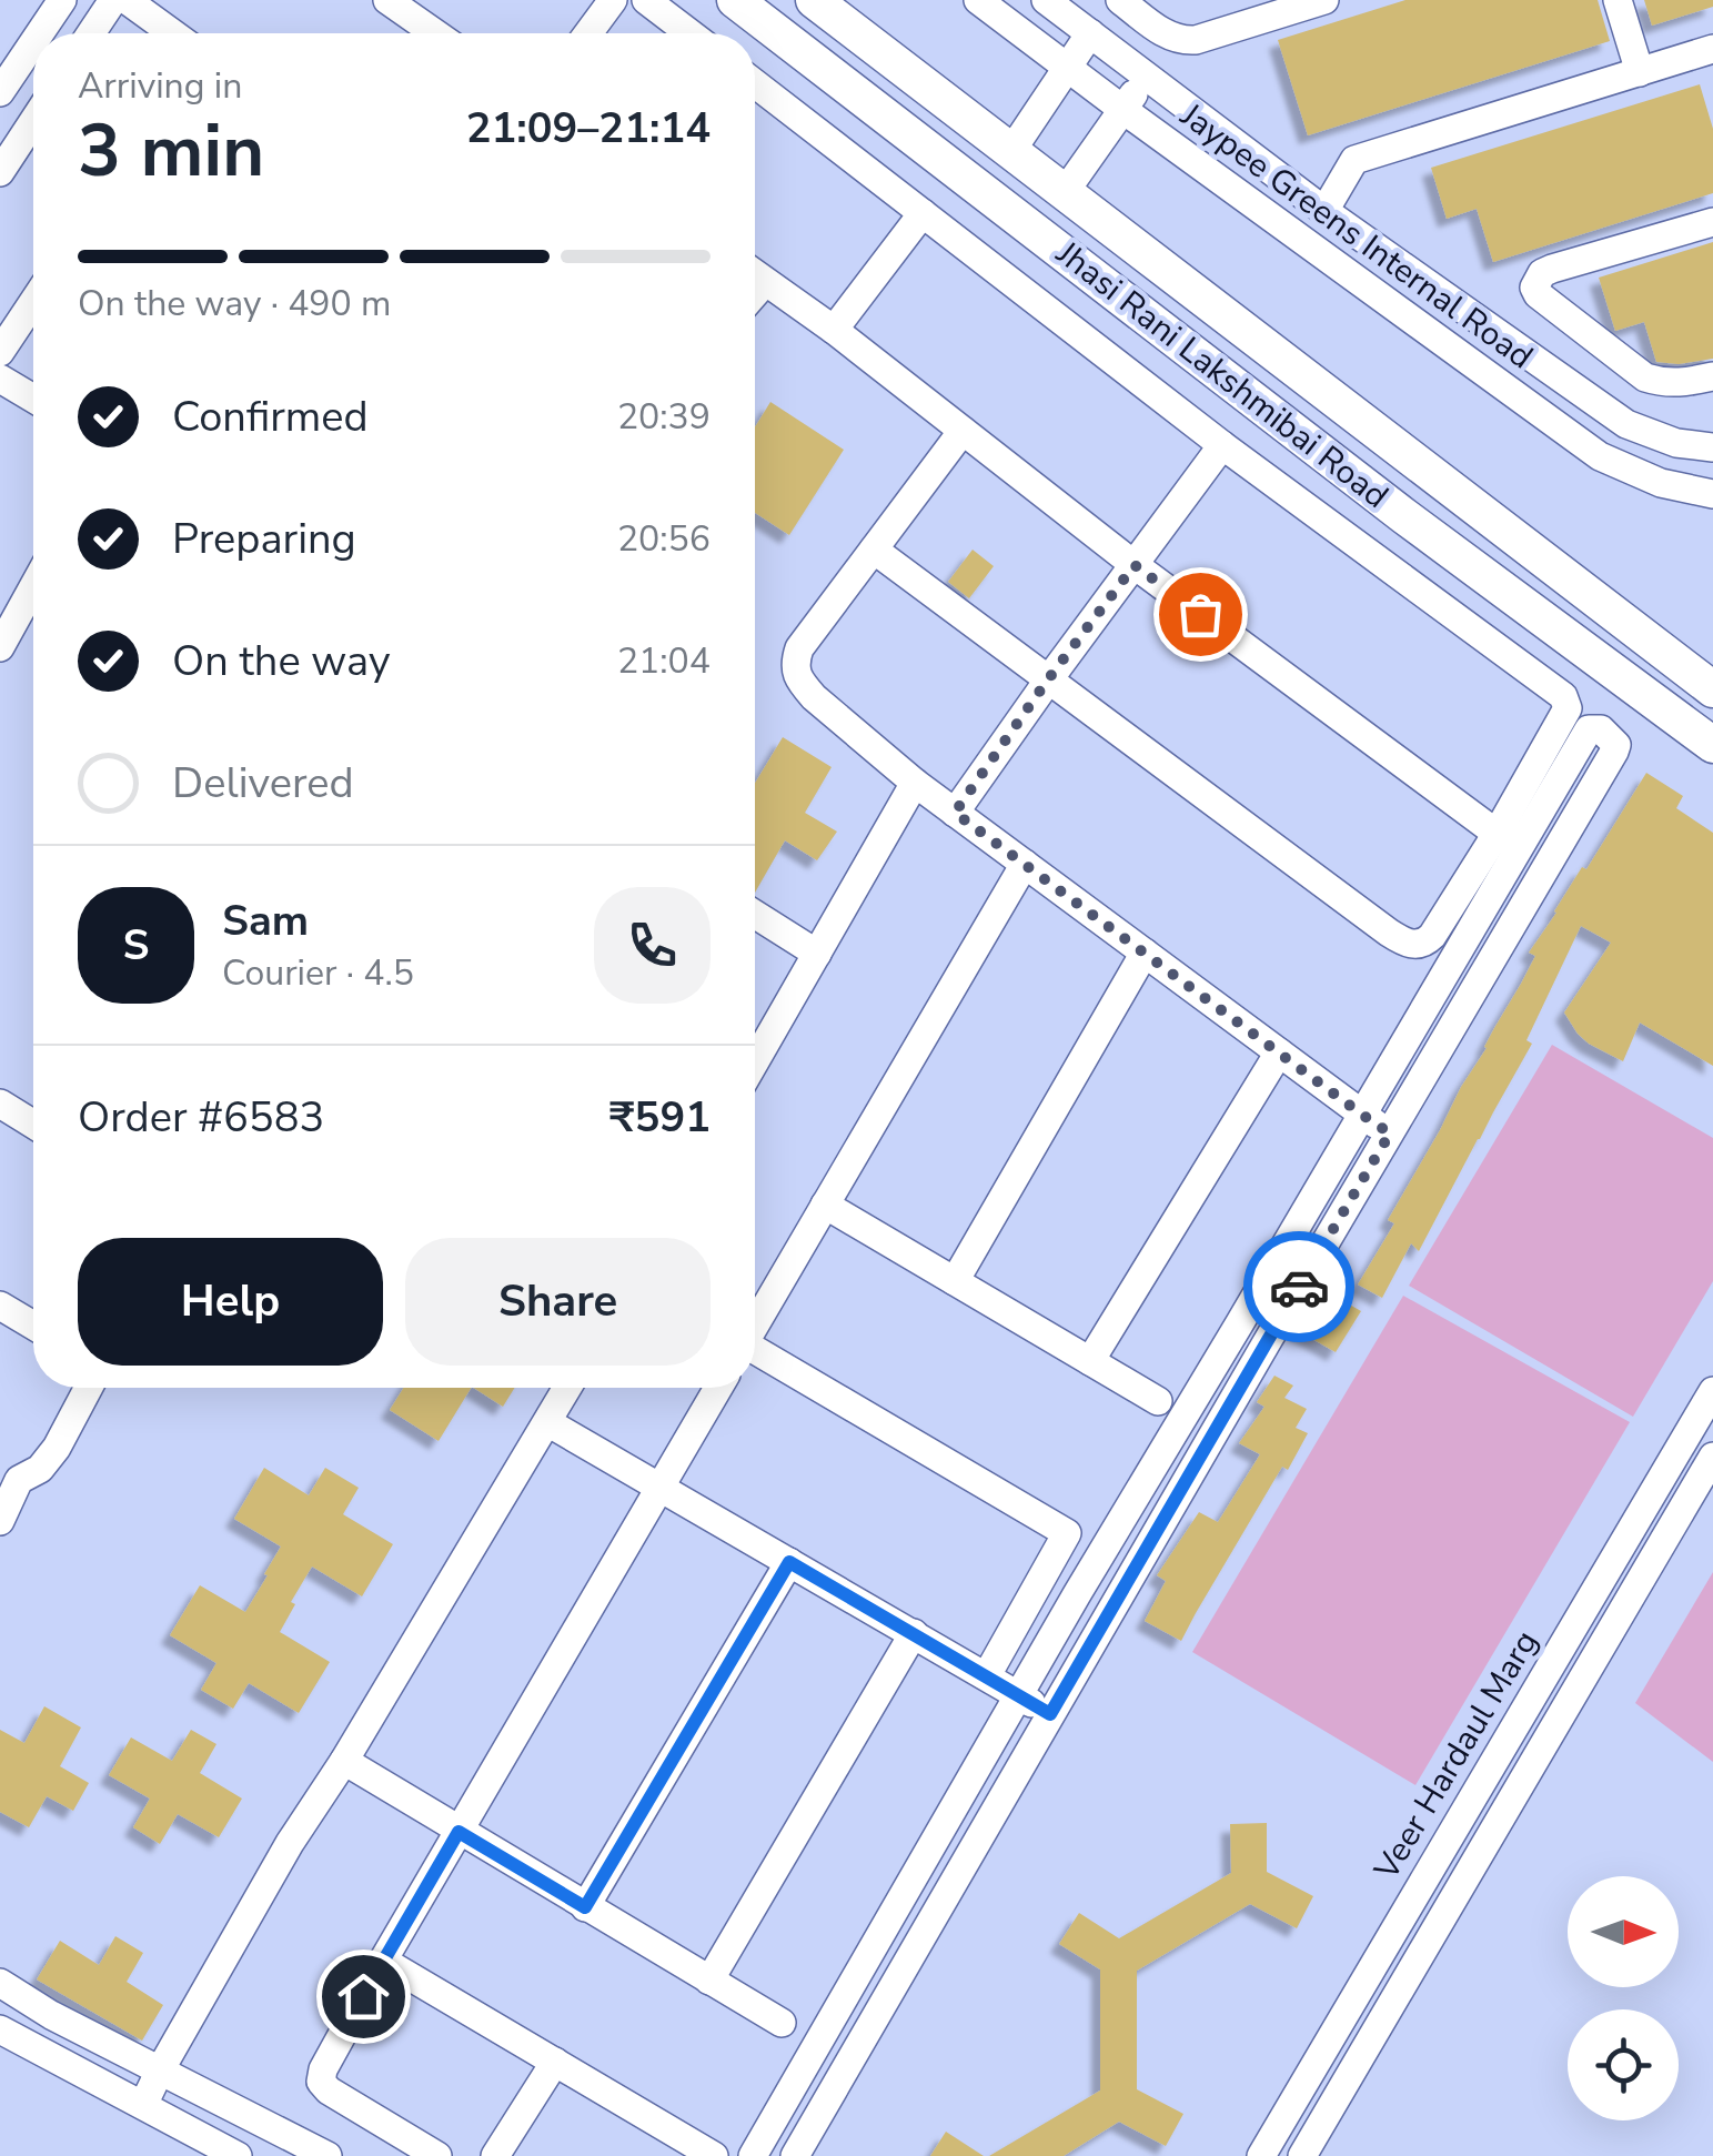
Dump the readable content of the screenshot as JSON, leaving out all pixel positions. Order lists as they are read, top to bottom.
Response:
{
  "streets": {
    "main road": ["Jhasi Rani Lakshmibai Road"],
    "street": ["Jaypee Greens Internal Road", "Veer Hardaul Marg"]
  },
  "north": "right",
  "page": {
    "heading": ["3 min", "Arriving in", "21:09–21:14"],
    "panel": [
      "Sam",
      "Courier · 4.5",
      "Order #6583",
      "₹591"
    ],
    "bar": "On the way · 490 m",
    "list": [
      ["Confirmed", "20:39"],
      ["Preparing", "20:56"],
      ["On the way", "21:04"],
      "Delivered"
    ],
    "round": "S",
    "buttons": ["Help", "Share"]
  }
}
